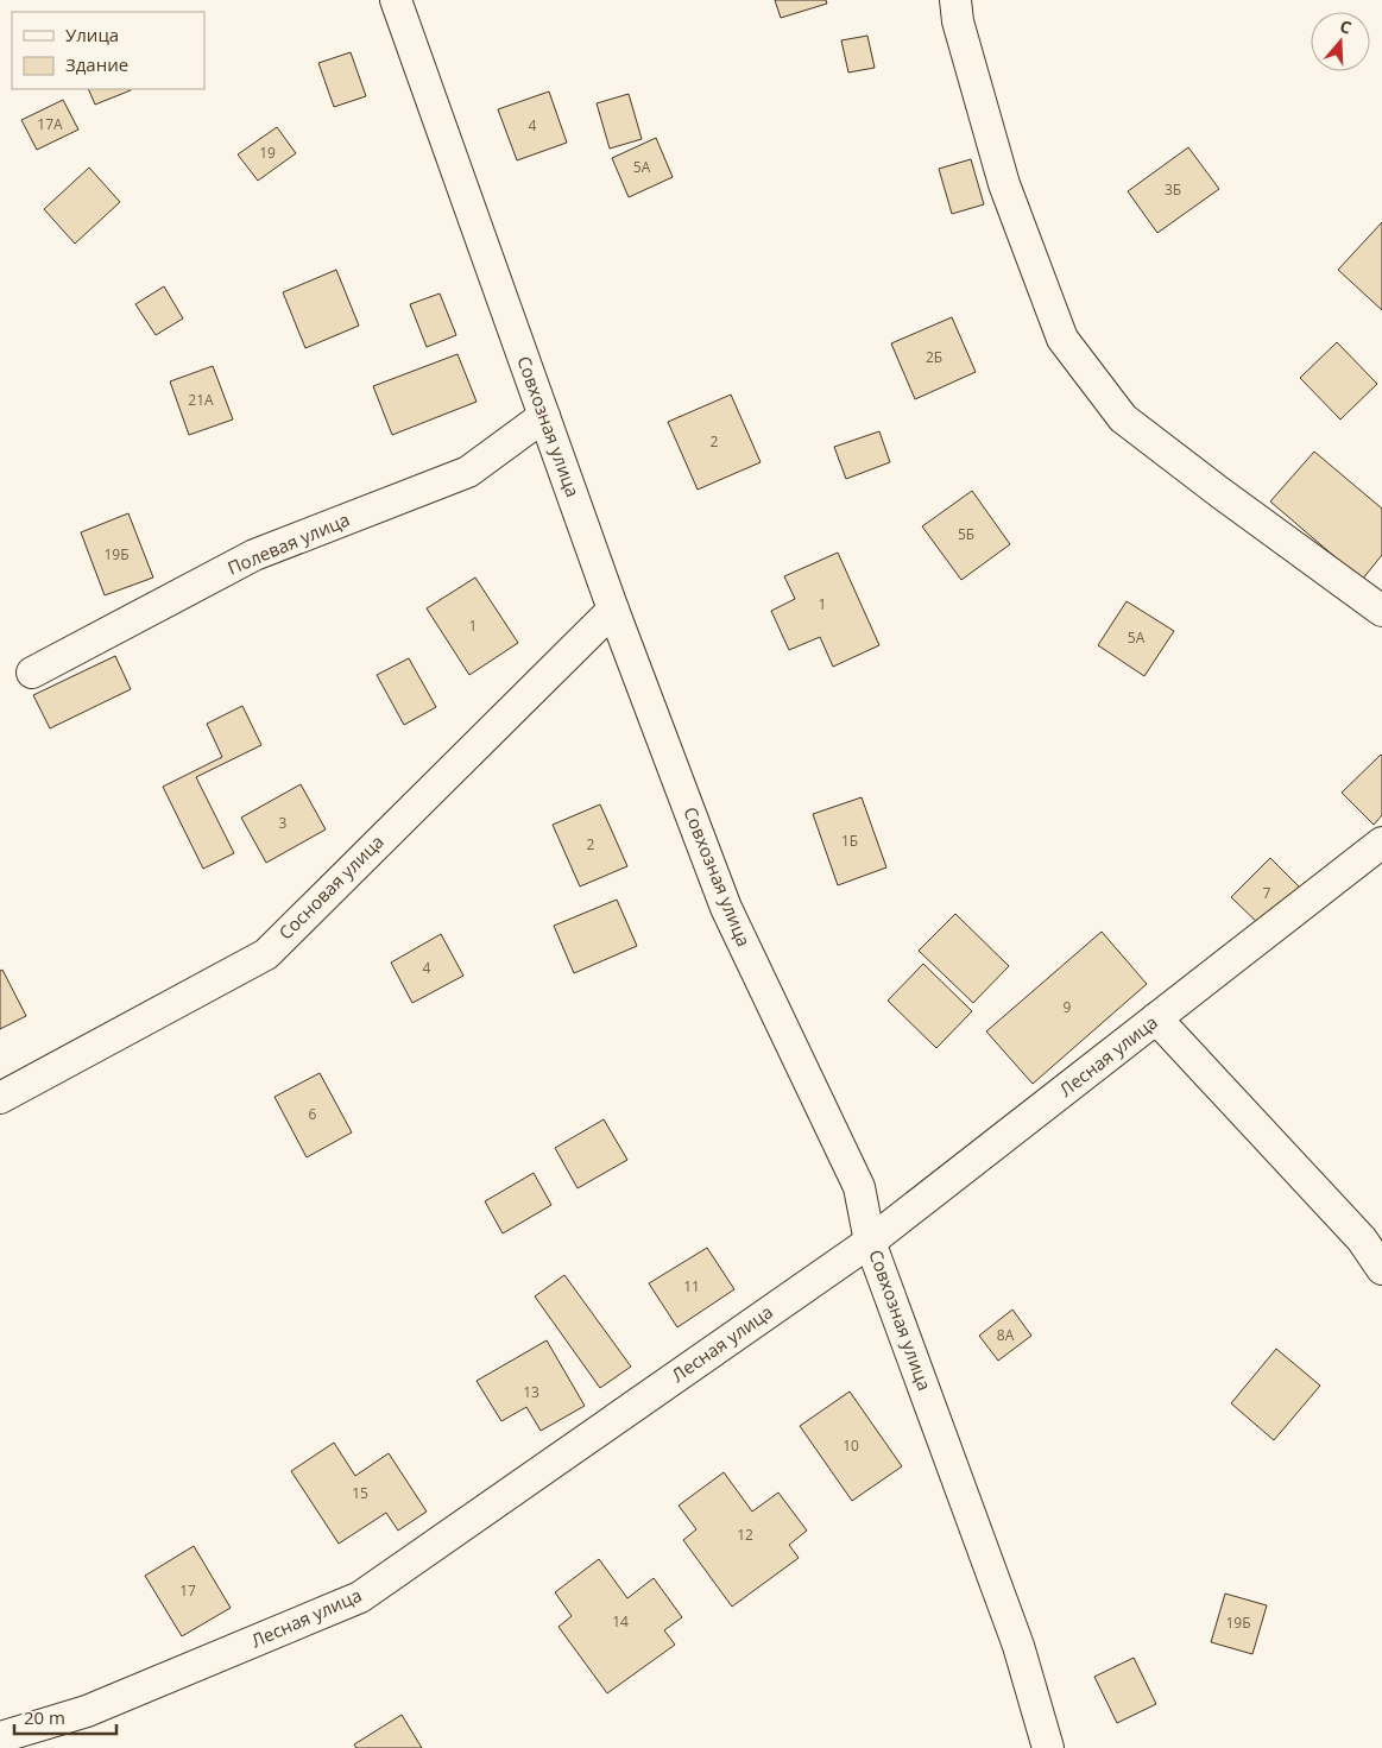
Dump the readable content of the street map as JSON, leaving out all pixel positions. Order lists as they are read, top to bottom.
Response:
{
  "streets": {
    "street": [
      "Совхозная улица",
      "Полевая улица",
      "Сосновая улица",
      "Лесная улица"
    ]
  },
  "crossings": [
    ["Совхозная улица", "Полевая улица"],
    ["Совхозная улица", "Сосновая улица"],
    ["Совхозная улица", "Лесная улица"]
  ],
  "house_numbers": [
    "17А",
    "4",
    "19",
    "5А",
    "3Б",
    "2Б",
    "21А",
    "2",
    "5Б",
    "19Б",
    "1",
    "1",
    "5А",
    "3",
    "1Б",
    "2",
    "7",
    "4",
    "9",
    "6",
    "11",
    "8А",
    "13",
    "10",
    "15",
    "12",
    "17",
    "14",
    "19Б"
  ],
  "legend": ["Улица", "Здание"],
  "scale_bar": "20 m",
  "north": "top"
}
